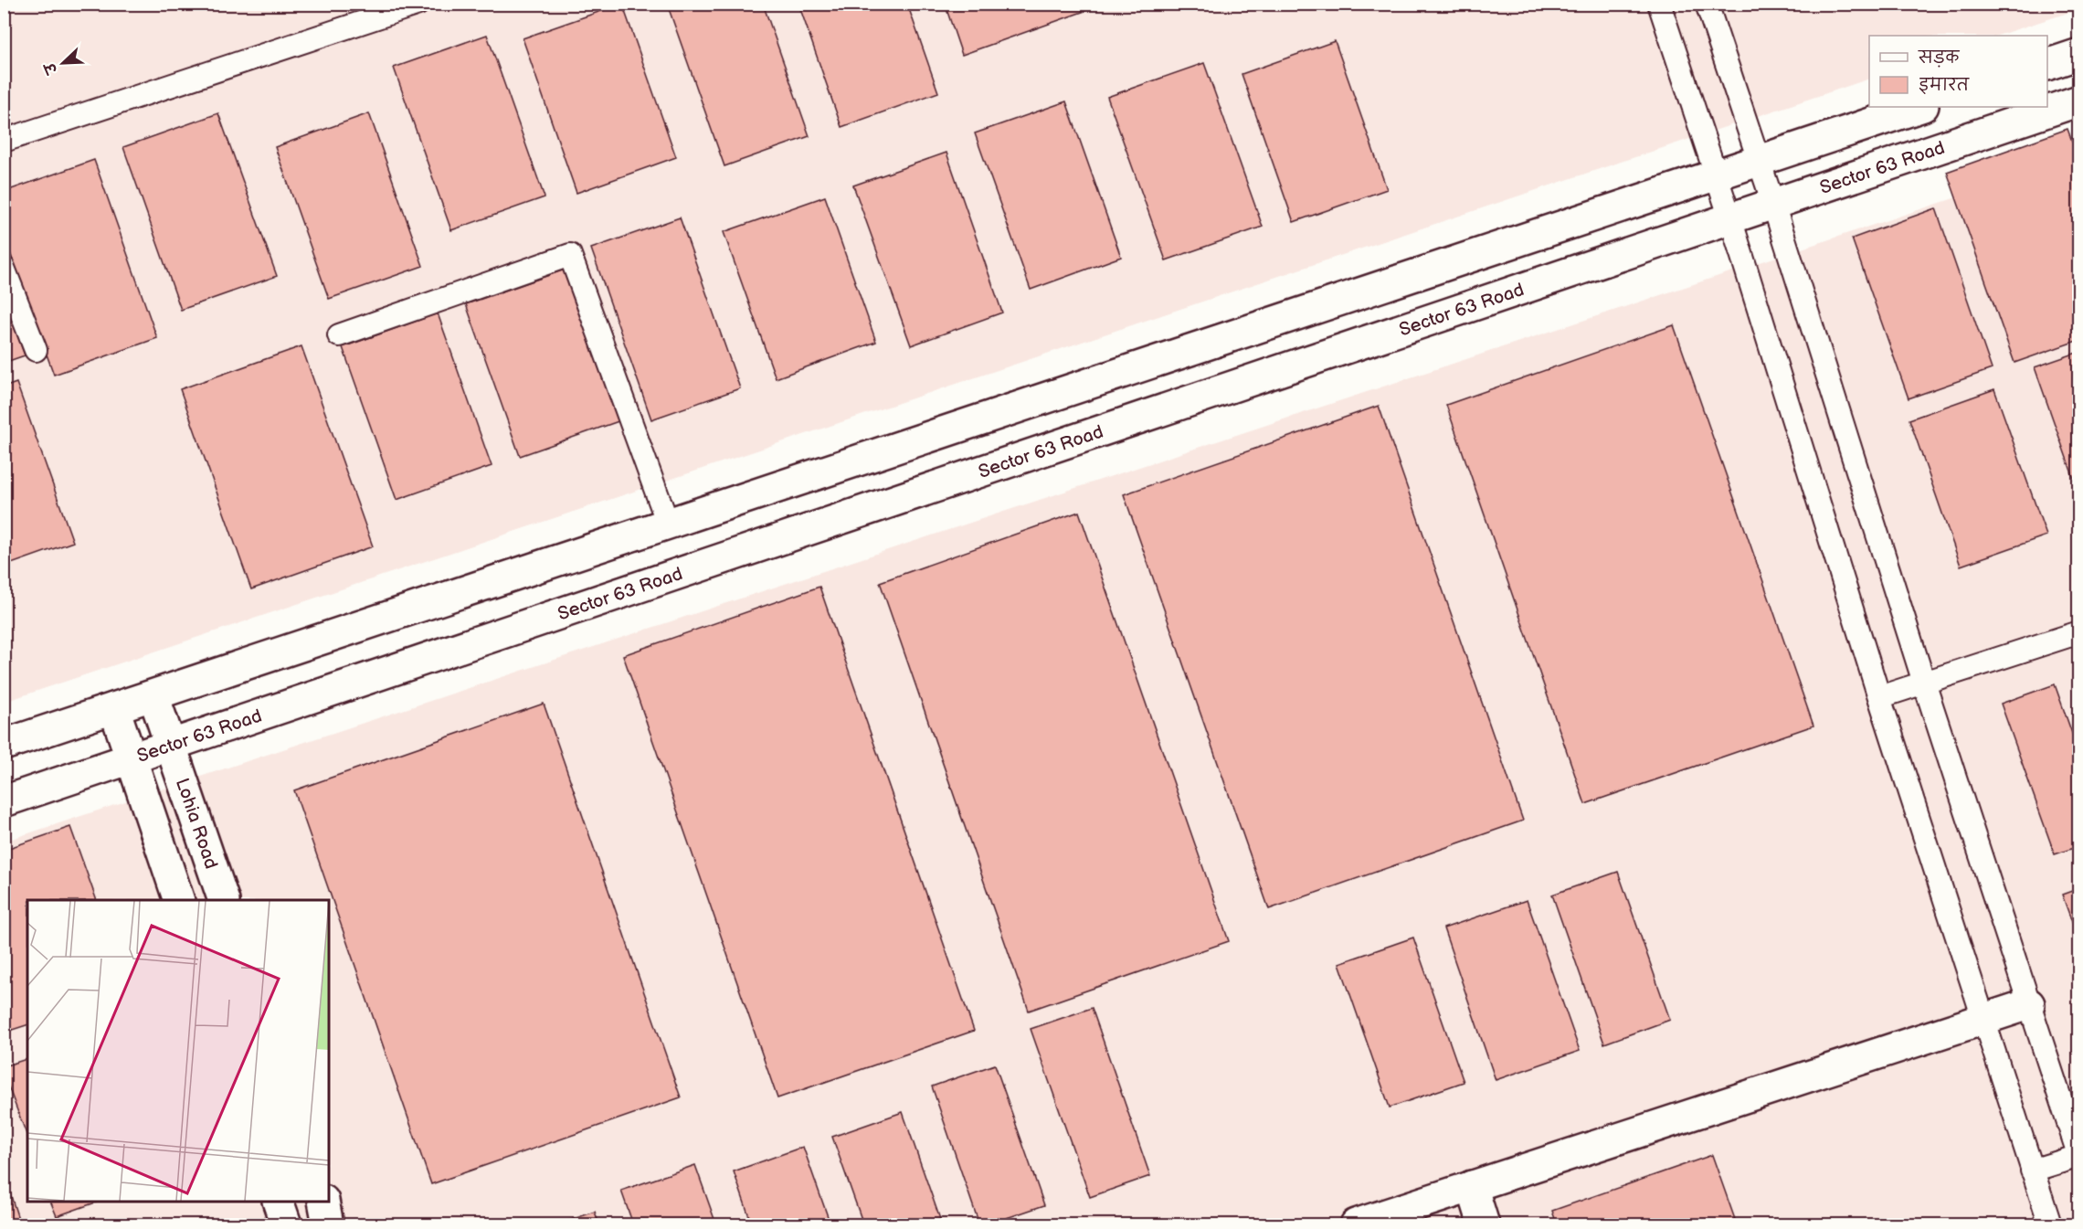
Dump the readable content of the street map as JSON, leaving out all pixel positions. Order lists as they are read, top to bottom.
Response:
{
  "streets": {
    "street": ["Sector 63 Road", "Lohia Road"]
  },
  "crossings": [
    ["Sector 63 Road", "Lohia Road"]
  ],
  "legend": ["सड़क", "इमारत"],
  "north": "bottom left"
}
